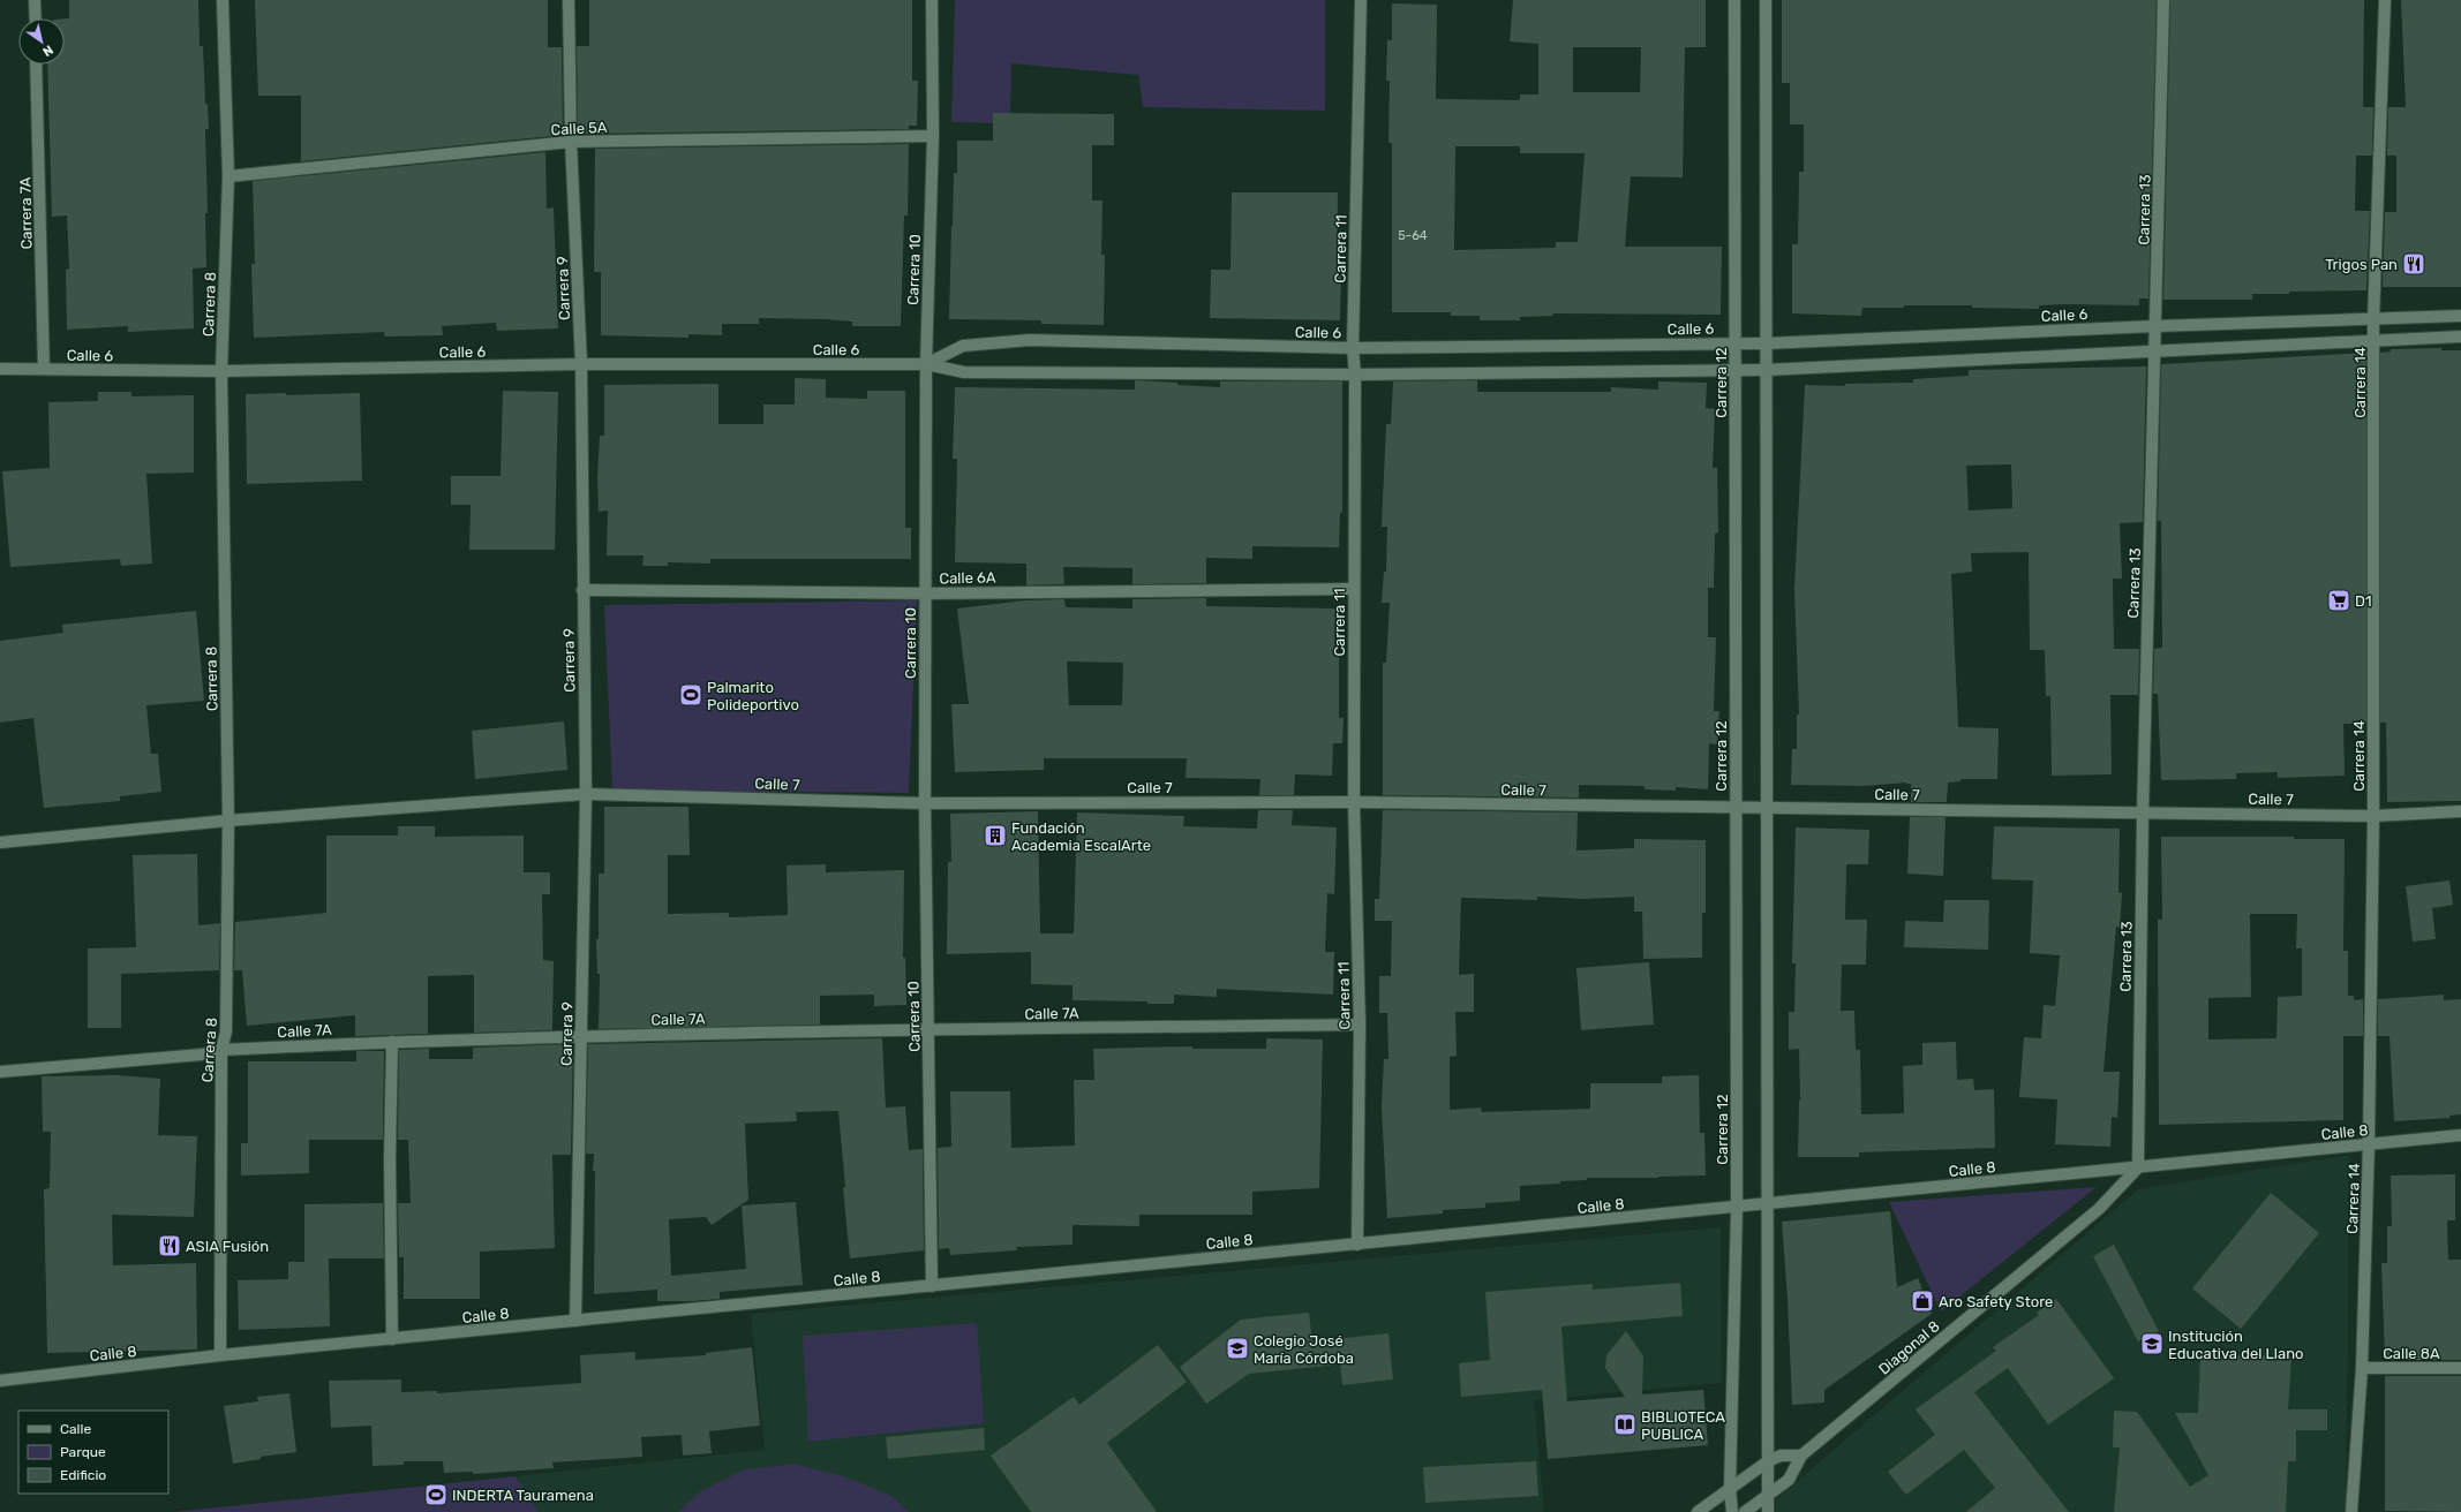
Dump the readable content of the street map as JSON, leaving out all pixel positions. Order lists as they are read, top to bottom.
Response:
{
  "streets": {
    "street": [
      "Calle 5A",
      "Carrera 13",
      "Carrera 7A",
      "Carrera 11",
      "Carrera 10",
      "Carrera 9",
      "Carrera 8",
      "Calle 6",
      "Carrera 12",
      "Carrera 14",
      "Calle 6A",
      "Calle 7",
      "Calle 7A",
      "Calle 8",
      "Diagonal 8",
      "Calle 8A"
    ]
  },
  "crossings": [
    ["Calle 5A", "Carrera 10"],
    ["Calle 5A", "Carrera 9"],
    ["Calle 5A", "Carrera 8"],
    ["Carrera 13", "Calle 6"],
    ["Carrera 13", "Calle 7"],
    ["Carrera 13", "Calle 8"],
    ["Carrera 13", "Diagonal 8"],
    ["Carrera 7A", "Calle 6"],
    ["Carrera 11", "Calle 6"],
    ["Carrera 11", "Calle 6A"],
    ["Carrera 11", "Calle 7"],
    ["Carrera 11", "Calle 7A"],
    ["Carrera 11", "Calle 8"],
    ["Carrera 10", "Calle 6"],
    ["Carrera 10", "Calle 6A"],
    ["Carrera 10", "Calle 7"],
    ["Carrera 10", "Calle 7A"],
    ["Carrera 10", "Calle 8"],
    ["Carrera 9", "Calle 6"],
    ["Carrera 9", "Calle 6A"],
    ["Carrera 9", "Calle 7"],
    ["Carrera 9", "Calle 7A"],
    ["Carrera 9", "Calle 8"],
    ["Carrera 8", "Calle 6"],
    ["Carrera 8", "Calle 7"],
    ["Carrera 8", "Calle 7A"],
    ["Carrera 8", "Calle 8"],
    ["Calle 6", "Carrera 12"],
    ["Calle 6", "Carrera 14"],
    ["Carrera 12", "Calle 7"],
    ["Carrera 12", "Calle 8"],
    ["Carrera 14", "Calle 7"],
    ["Carrera 14", "Calle 8"],
    ["Carrera 14", "Calle 8A"],
    ["Calle 8", "Diagonal 8"]
  ],
  "places": {
    "restaurant": ["Trigos Pan", "ASIA Fusión"],
    "supermarket": ["D1"],
    "sports": ["Palmarito Polideportivo", "INDERTA Tauramena"],
    "building": ["Fundación Academia EscalArte"],
    "shop": ["Aro Safety Store"],
    "school or university": ["Institución Educativa del Llano", "Colegio José María Córdoba"],
    "library": ["BIBLIOTECA PUBLICA"]
  },
  "house_numbers": ["5-64"],
  "legend": ["Calle", "Parque", "Edificio"],
  "north": "bottom right"
}
